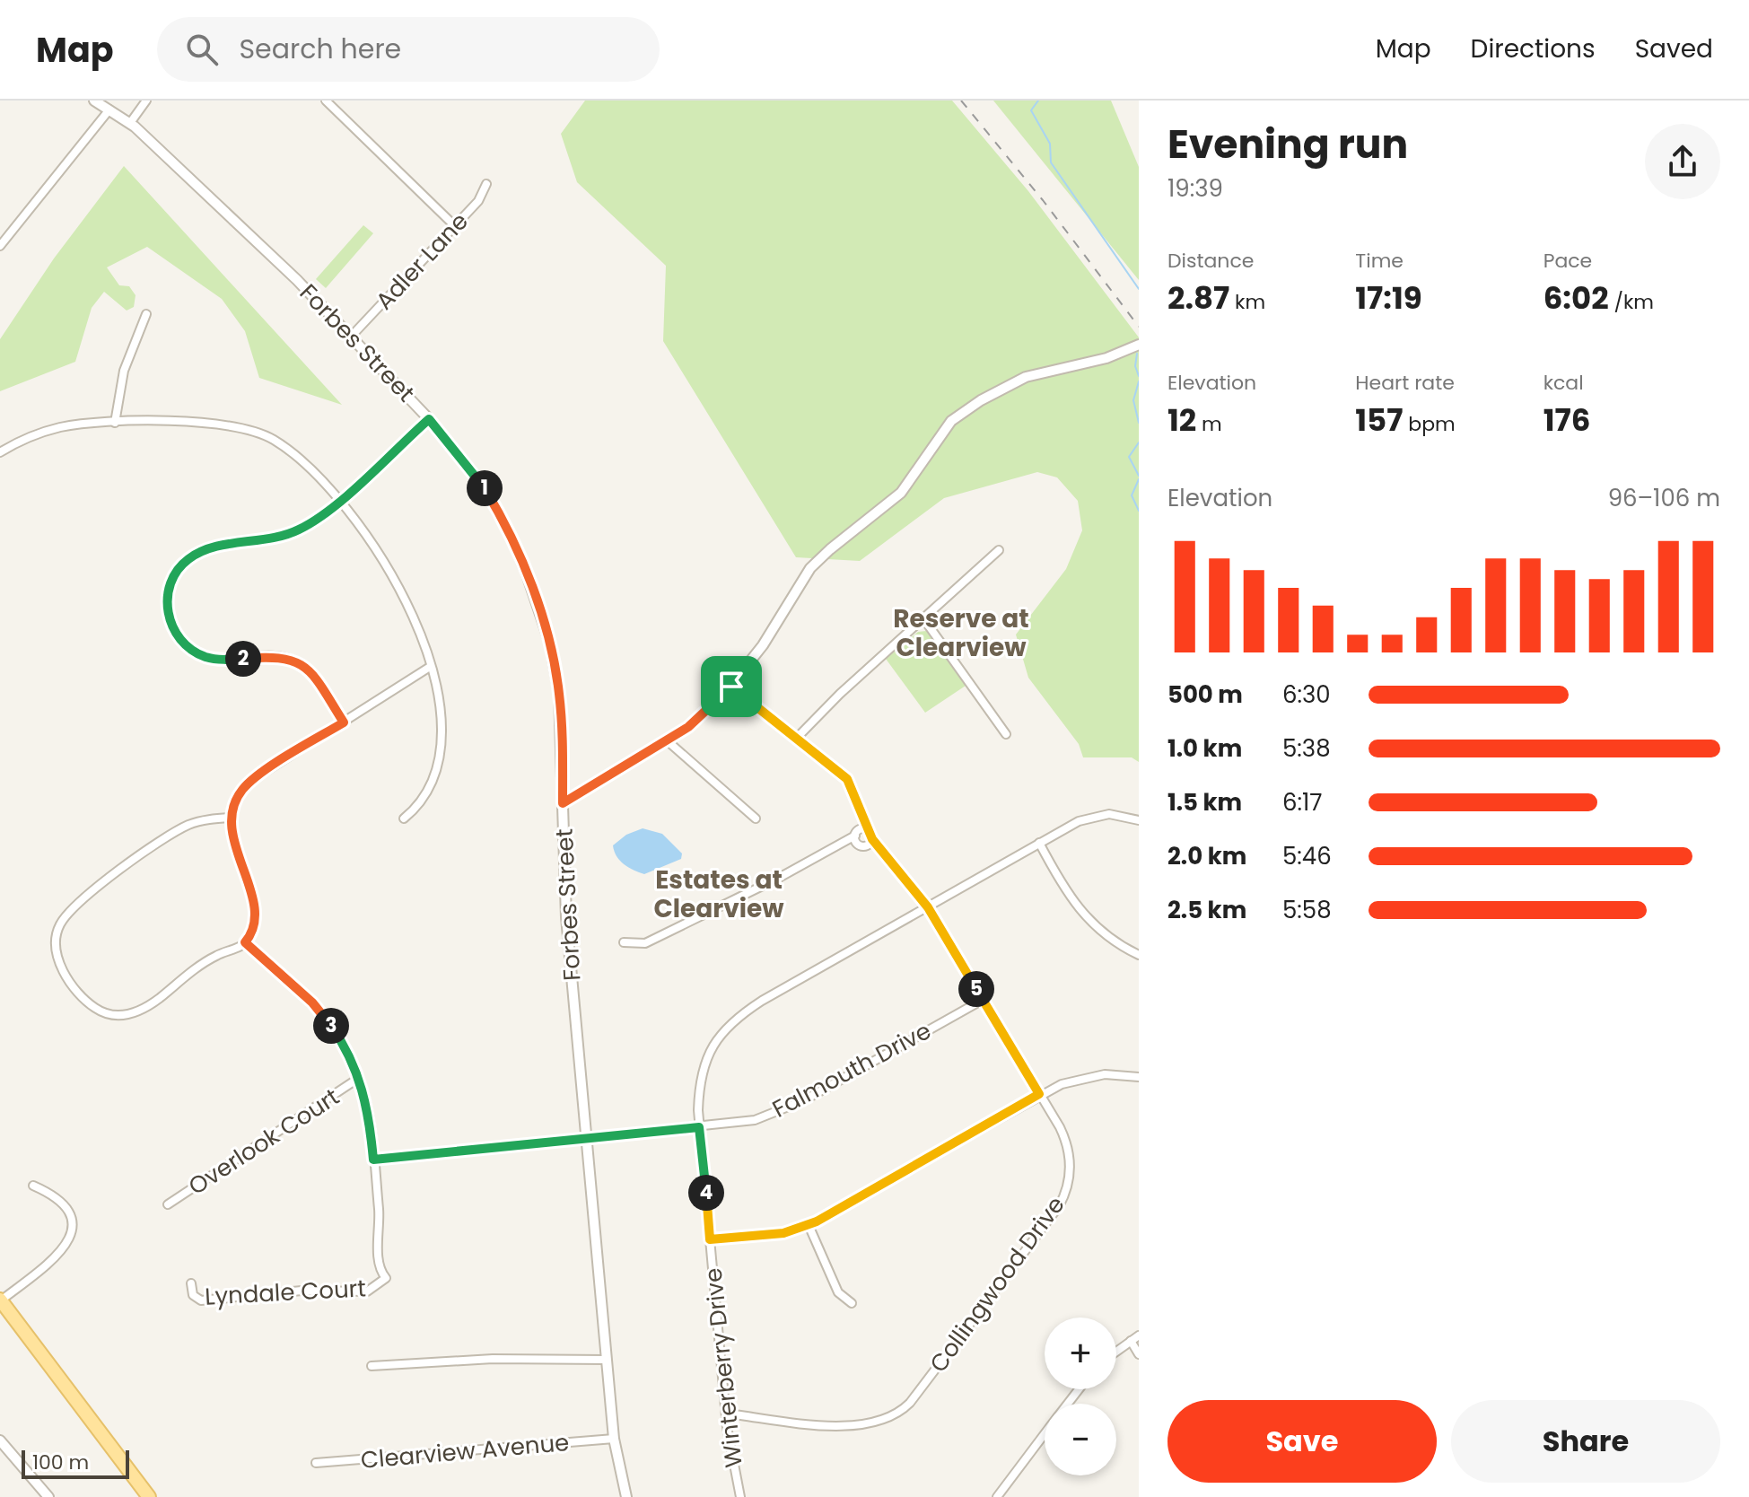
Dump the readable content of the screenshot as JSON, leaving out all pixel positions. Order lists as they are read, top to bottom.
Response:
{
  "streets": {
    "street": [
      "Adler Lane",
      "Forbes Street",
      "Falmouth Drive",
      "Overlook Court",
      "Collingwood Drive",
      "Lyndale Court",
      "Winterberry Drive",
      "Clearview Avenue"
    ]
  },
  "crossings": [
    ["Adler Lane", "Forbes Street"],
    ["Forbes Street", "Falmouth Drive"],
    ["Forbes Street", "Clearview Avenue"],
    ["Falmouth Drive", "Collingwood Drive"],
    ["Falmouth Drive", "Lyndale Court"],
    ["Falmouth Drive", "Winterberry Drive"],
    ["Collingwood Drive", "Winterberry Drive"]
  ],
  "districts": ["Reserve at Clearview", "Estates at Clearview"],
  "scale_bar": "100 m",
  "page": {
    "header": "Map",
    "search": "Search here",
    "nav": ["Map", "Directions", "Saved"],
    "heading": ["Evening run", "19:39"],
    "stats": [
      ["Distance", "2.87 km"],
      ["Time", "17:19"],
      ["Pace", "6:02 /km"],
      ["Elevation", "12 m"],
      ["Heart rate", "157 bpm"],
      ["kcal", "176"]
    ],
    "chart": ["Elevation", "96–106 m"],
    "pins": [
      "1",
      "2",
      "5",
      "3",
      "4"
    ],
    "list": [
      {
        "name": "500 m",
        "note": "6:30"
      },
      {
        "name": "1.0 km",
        "note": "5:38"
      },
      {
        "name": "1.5 km",
        "note": "6:17"
      },
      {
        "name": "2.0 km",
        "note": "5:46"
      },
      {
        "name": "2.5 km",
        "note": "5:58"
      }
    ],
    "map_buttons": ["+", "−"],
    "buttons": ["Save", "Share"],
    "scale": "100 m"
  }
}
